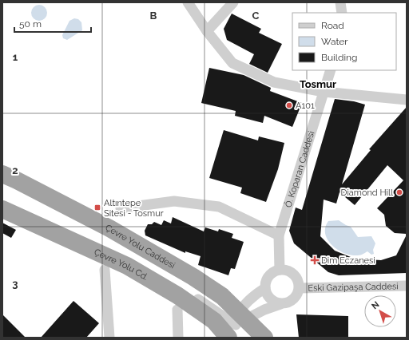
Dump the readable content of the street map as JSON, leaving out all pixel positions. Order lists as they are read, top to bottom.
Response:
{
  "streets": {
    "highway": ["Çevre Yolu Caddesi", "Çevre Yolu Cd."],
    "street": ["Ö. Koparan Caddesi", "Eski Gazipaşa Caddesi"]
  },
  "crossings": [
    ["Ö. Koparan Caddesi", "Eski Gazipaşa Caddesi"],
    ["Çevre Yolu Caddesi", "Çevre Yolu Cd."]
  ],
  "districts": ["Tosmur"],
  "places": {
    "other": ["A101", "Diamond Hill"],
    "transit": ["Altıntepe Sitesi - Tosmur"],
    "health": ["Dim Eczanesi"]
  },
  "legend": ["Road", "Water", "Building"],
  "scale_bar": "50 m",
  "north": "top left",
  "grid": {
    "columns": ["B", "C"],
    "rows": ["1", "2", "3"]
  }
}
